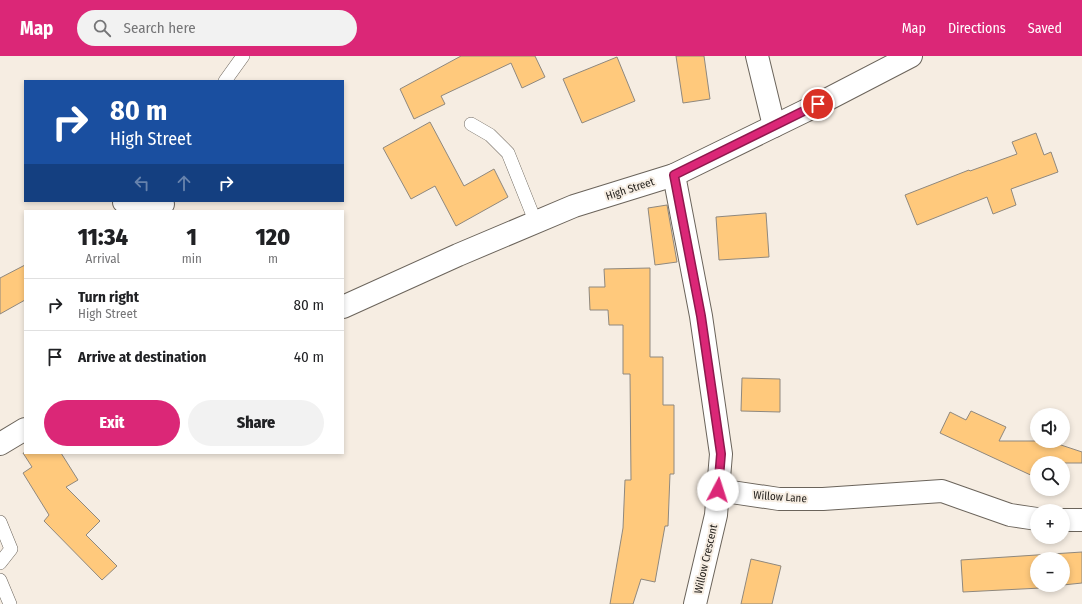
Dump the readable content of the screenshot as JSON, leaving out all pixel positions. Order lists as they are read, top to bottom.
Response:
{
  "streets": {
    "street": ["High Street", "Willow Lane", "Willow Crescent"]
  },
  "crossings": [
    ["Willow Lane", "Willow Crescent"]
  ],
  "page": {
    "header": "Map",
    "search": "Search here",
    "nav": ["Map", "Directions", "Saved"],
    "turn": ["80 m", "High Street"],
    "eta": [
      "11:34",
      "Arrival",
      "1",
      "min",
      "120",
      "m"
    ],
    "list": [
      {
        "name": "Turn right",
        "note": "High Street",
        "value": "80 m"
      },
      {
        "name": "Arrive at destination",
        "value": "40 m"
      }
    ],
    "buttons": ["Exit", "Share"],
    "map_buttons": ["+", "−"]
  }
}
